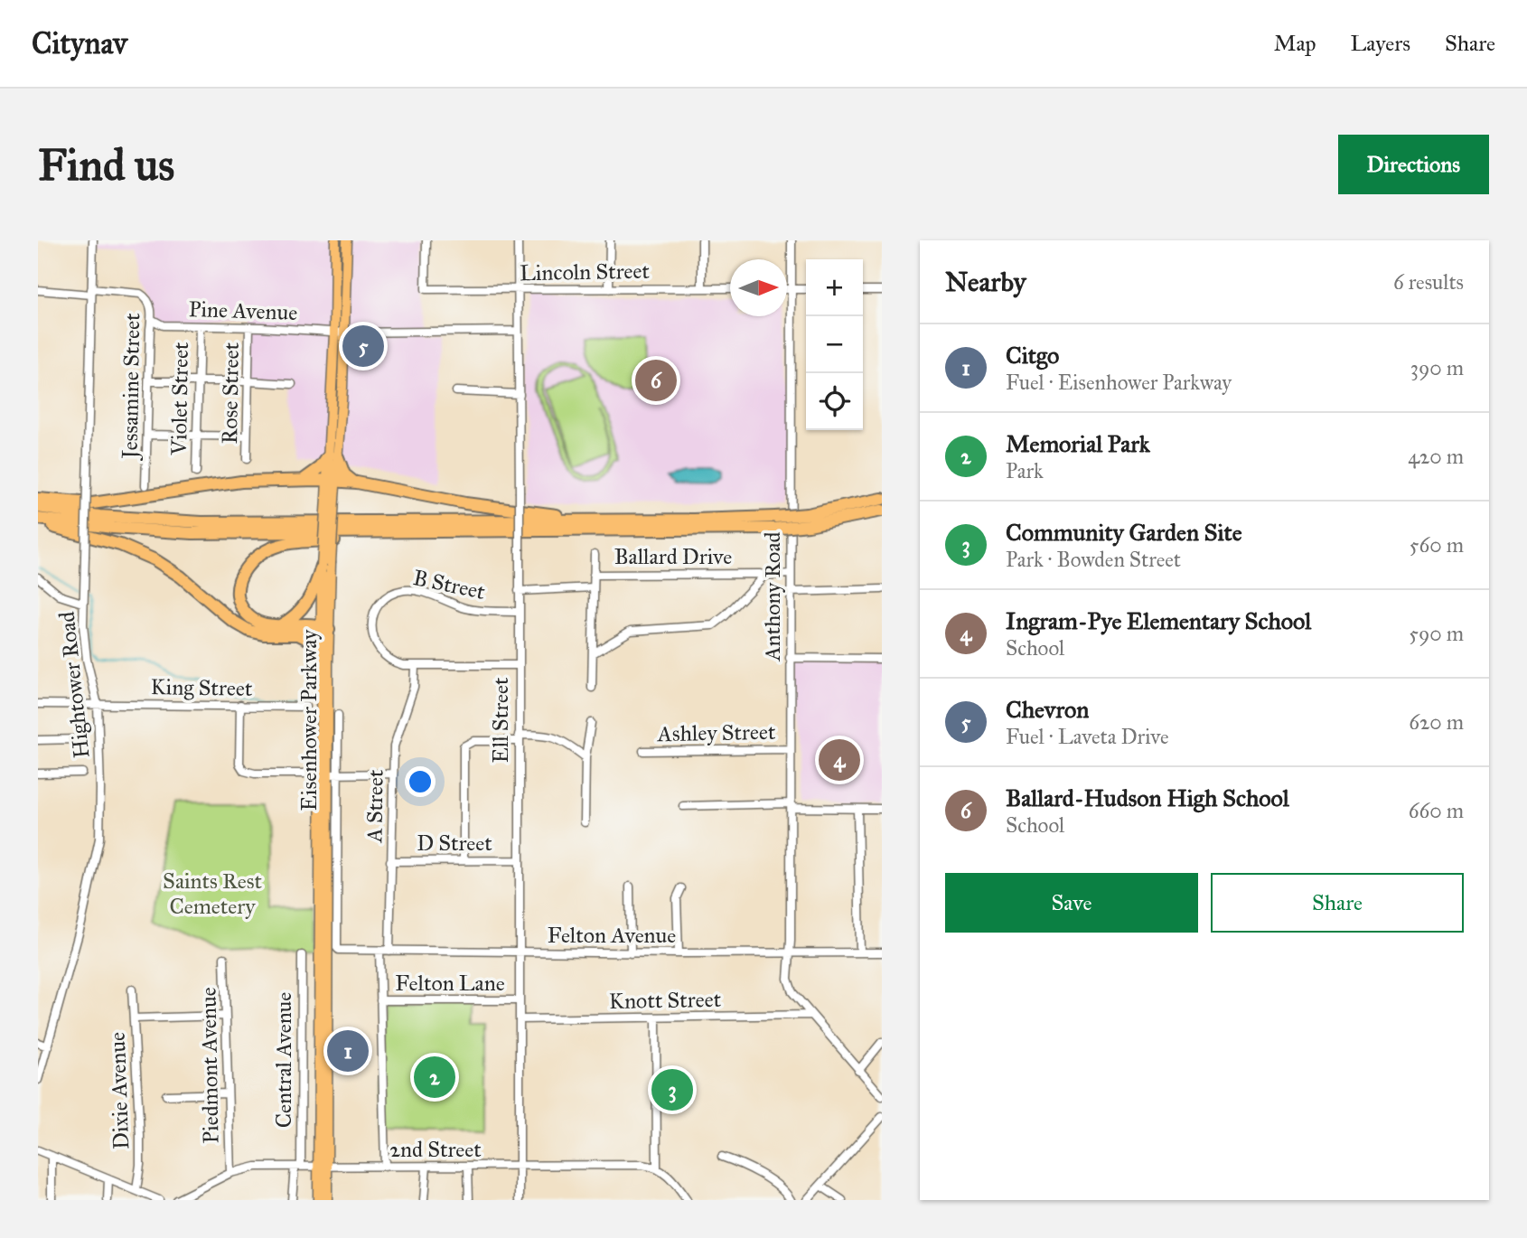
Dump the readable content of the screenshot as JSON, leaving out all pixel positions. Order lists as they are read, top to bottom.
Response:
{
  "streets": {
    "main road": ["Eisenhower Parkway"],
    "street": [
      "Lincoln Street",
      "Pine Avenue",
      "Jessamine Street",
      "Rose Street",
      "Violet Street",
      "Ballard Drive",
      "B Street",
      "Anthony Road",
      "Hightower Road",
      "King Street",
      "Ell Street",
      "Ashley Street",
      "A Street",
      "D Street",
      "Felton Avenue",
      "Felton Lane",
      "Knott Street",
      "Central Avenue",
      "Piedmont Avenue",
      "Dixie Avenue",
      "2nd Street"
    ]
  },
  "crossings": [
    ["Lincoln Street", "Ell Street"],
    ["Pine Avenue", "Jessamine Street"],
    ["Pine Avenue", "Rose Street"],
    ["Pine Avenue", "Violet Street"],
    ["Pine Avenue", "Eisenhower Parkway"],
    ["Pine Avenue", "Ell Street"],
    ["Jessamine Street", "Hightower Road"],
    ["Ballard Drive", "Anthony Road"],
    ["Ballard Drive", "Ell Street"],
    ["B Street", "Ell Street"],
    ["B Street", "A Street"],
    ["Anthony Road", "Ashley Street"],
    ["Anthony Road", "Felton Avenue"],
    ["Anthony Road", "Knott Street"],
    ["Hightower Road", "King Street"],
    ["Eisenhower Parkway", "2nd Street"],
    ["Ell Street", "D Street"],
    ["Ell Street", "Felton Avenue"],
    ["Ell Street", "Felton Lane"],
    ["Ell Street", "Knott Street"],
    ["Ell Street", "2nd Street"],
    ["A Street", "D Street"],
    ["A Street", "Felton Avenue"],
    ["Central Avenue", "2nd Street"],
    ["Piedmont Avenue", "2nd Street"]
  ],
  "parks": ["Saints Rest Cemetery"],
  "north": "right",
  "page": {
    "header": "Citynav",
    "nav": ["Map", "Layers", "Share"],
    "buttons": [
      "Directions",
      ["Save", "Share"]
    ],
    "title": "Find us",
    "heading": ["Nearby", "6 results"],
    "map_buttons": ["+", "−"],
    "pins": [
      "5",
      "6",
      "4",
      "1",
      "2",
      "3"
    ],
    "list": [
      {
        "mark": "1",
        "name": "Citgo",
        "note": "Fuel · Eisenhower Parkway",
        "value": "390 m"
      },
      {
        "mark": "2",
        "name": "Memorial Park",
        "note": "Park",
        "value": "420 m"
      },
      {
        "mark": "3",
        "name": "Community Garden Site",
        "note": "Park · Bowden Street",
        "value": "560 m"
      },
      {
        "mark": "4",
        "name": "Ingram-Pye Elementary School",
        "note": "School",
        "value": "590 m"
      },
      {
        "mark": "5",
        "name": "Chevron",
        "note": "Fuel · Laveta Drive",
        "value": "620 m"
      },
      {
        "mark": "6",
        "name": "Ballard-Hudson High School",
        "note": "School",
        "value": "660 m"
      }
    ]
  }
}
